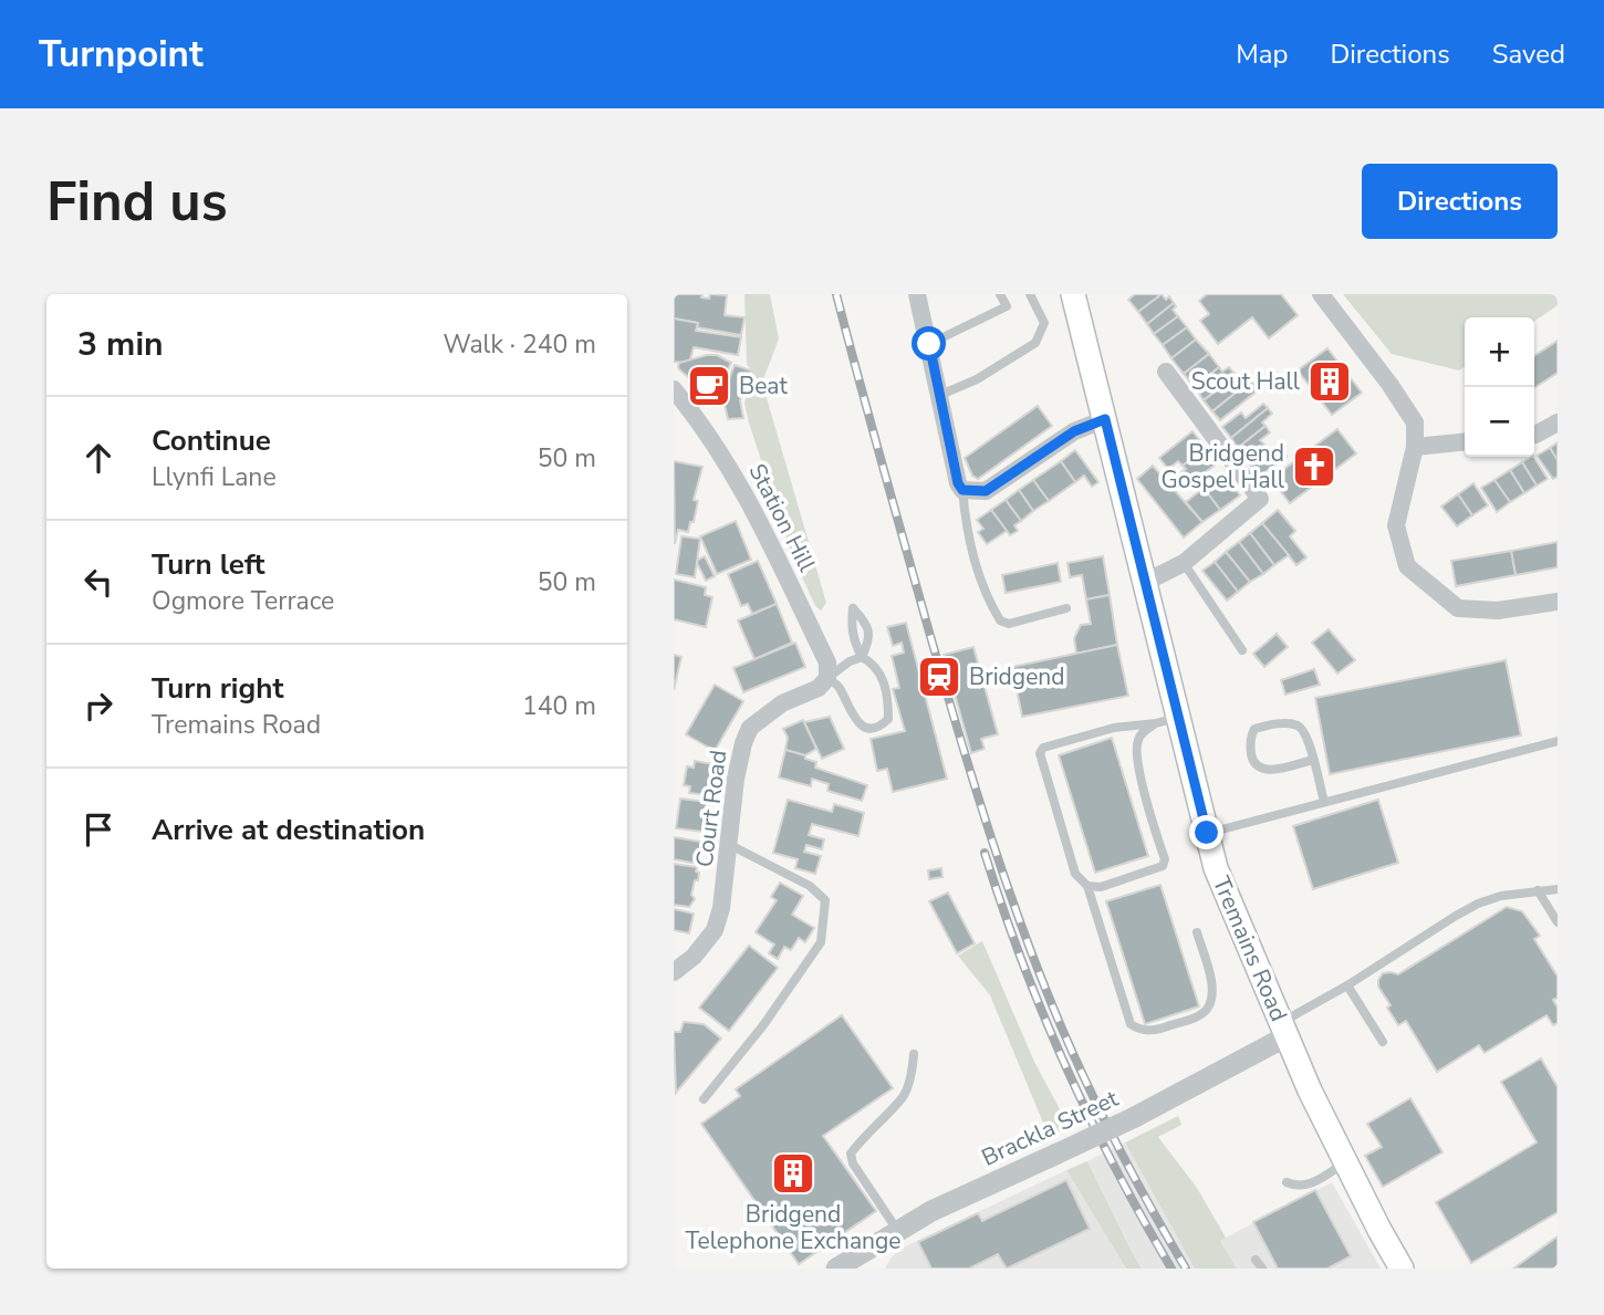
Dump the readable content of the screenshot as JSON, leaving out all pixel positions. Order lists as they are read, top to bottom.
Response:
{
  "streets": {
    "main road": ["Tremains Road"],
    "street": ["Station Hill", "Court Road", "Brackla Street"]
  },
  "crossings": [
    ["Station Hill", "Court Road"],
    ["Tremains Road", "Brackla Street"]
  ],
  "places": {
    "building": ["Scout Hall", "Bridgend Telephone Exchange"],
    "cafe": ["Beat"],
    "church": ["Bridgend Gospel Hall"],
    "station": ["Bridgend"]
  },
  "page": {
    "header": "Turnpoint",
    "nav": ["Map", "Directions", "Saved"],
    "buttons": "Directions",
    "title": "Find us",
    "heading": ["3 min", "Walk · 240 m"],
    "map_buttons": ["+", "−"],
    "list": [
      ["Continue", "Llynfi Lane", "50 m"],
      ["Turn left", "Ogmore Terrace", "50 m"],
      ["Turn right", "Tremains Road", "140 m"],
      "Arrive at destination"
    ]
  }
}
